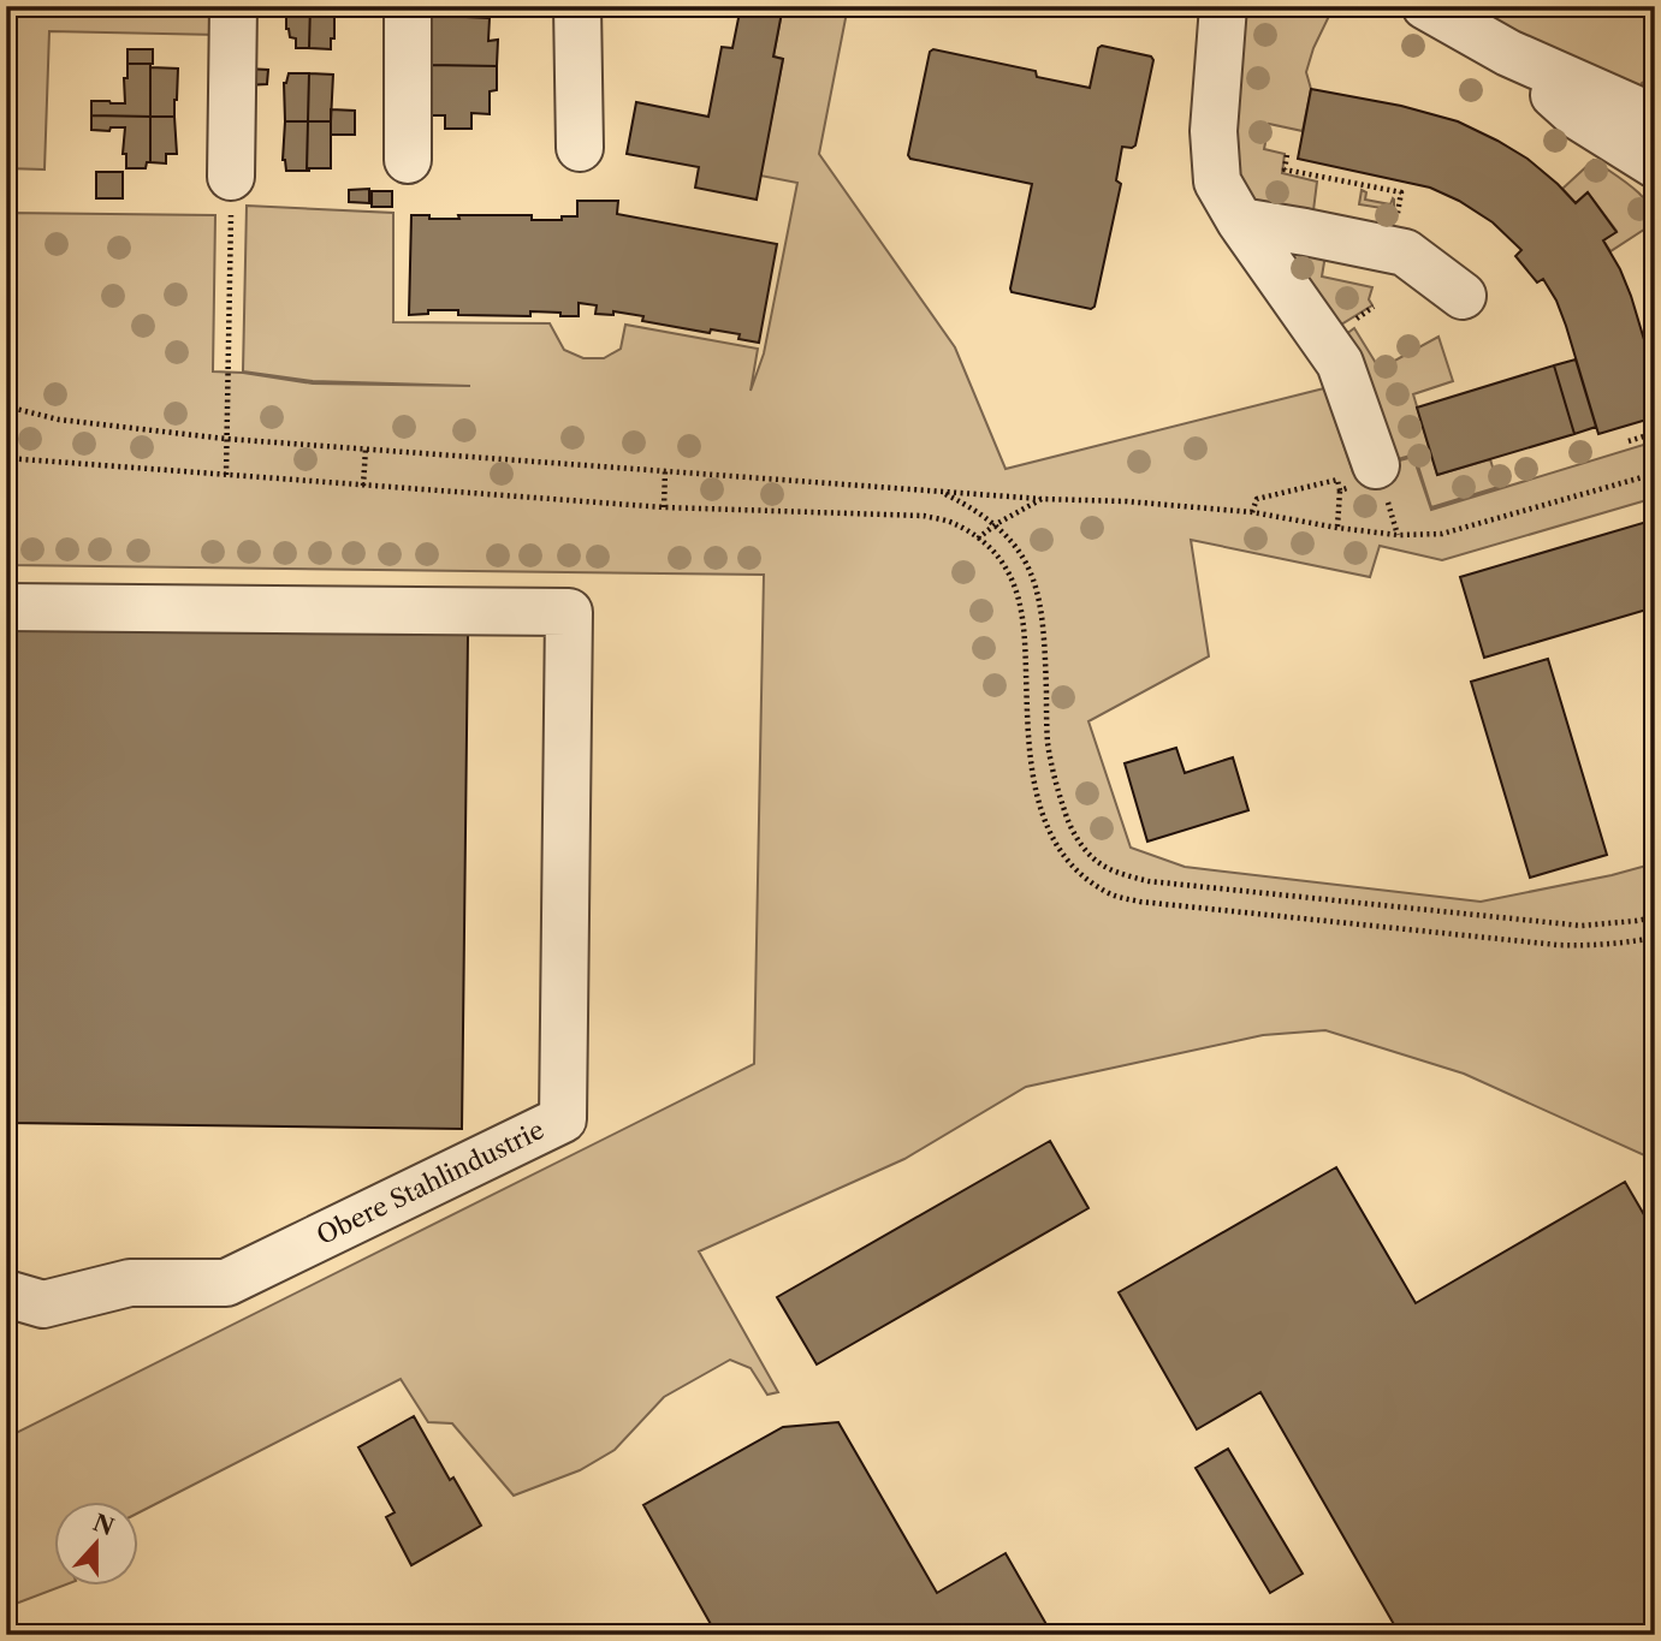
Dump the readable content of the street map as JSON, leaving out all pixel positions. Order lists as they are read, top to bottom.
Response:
{
  "streets": {
    "street": ["Obere Stahlindustrie"]
  },
  "north": "top"
}
